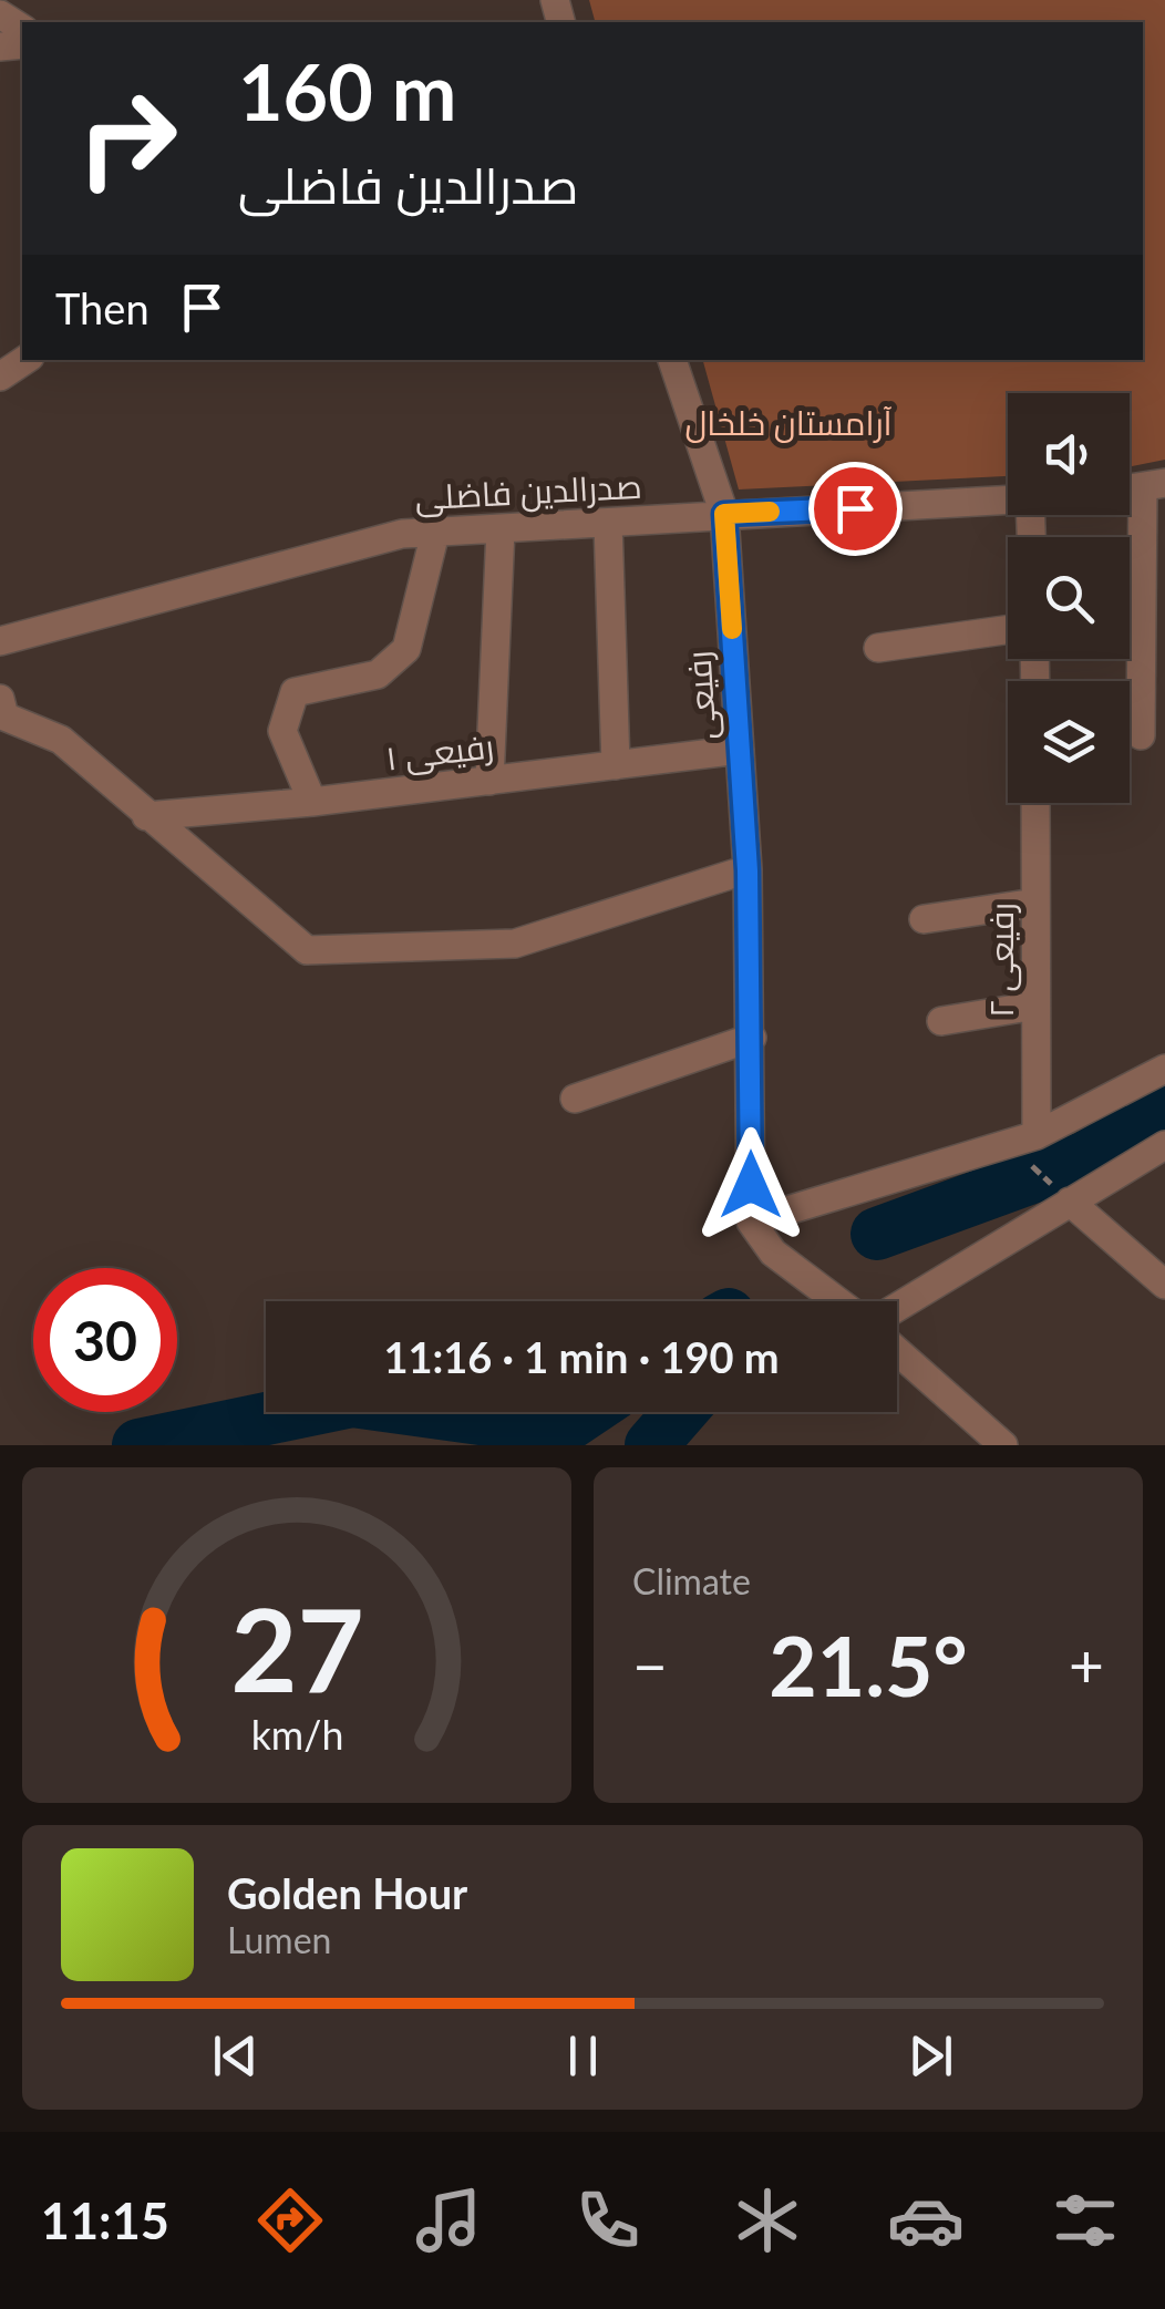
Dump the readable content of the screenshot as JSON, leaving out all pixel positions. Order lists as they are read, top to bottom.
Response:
{
  "streets": {
    "street": [
      "صدرالدین فاضلی",
      "رفیعی",
      "رفیعی ۱",
      "رفیعی ۲"
    ]
  },
  "crossings": [
    ["صدرالدین فاضلی", "رفیعی"],
    ["رفیعی", "رفیعی ۱"]
  ],
  "parks": ["آرامستان خلخال"],
  "page": {
    "turn": ["160 m", "صدرالدین فاضلی"],
    "then": "Then",
    "limit": "30",
    "trip": "11:16 · 1 min · 190 m",
    "tile": "Climate",
    "heat": ["−", "21.5°", "+"],
    "song": ["Golden Hour", "Lumen"],
    "tabs": "11:15",
    "gauge": ["27", "km/h"]
  }
}
